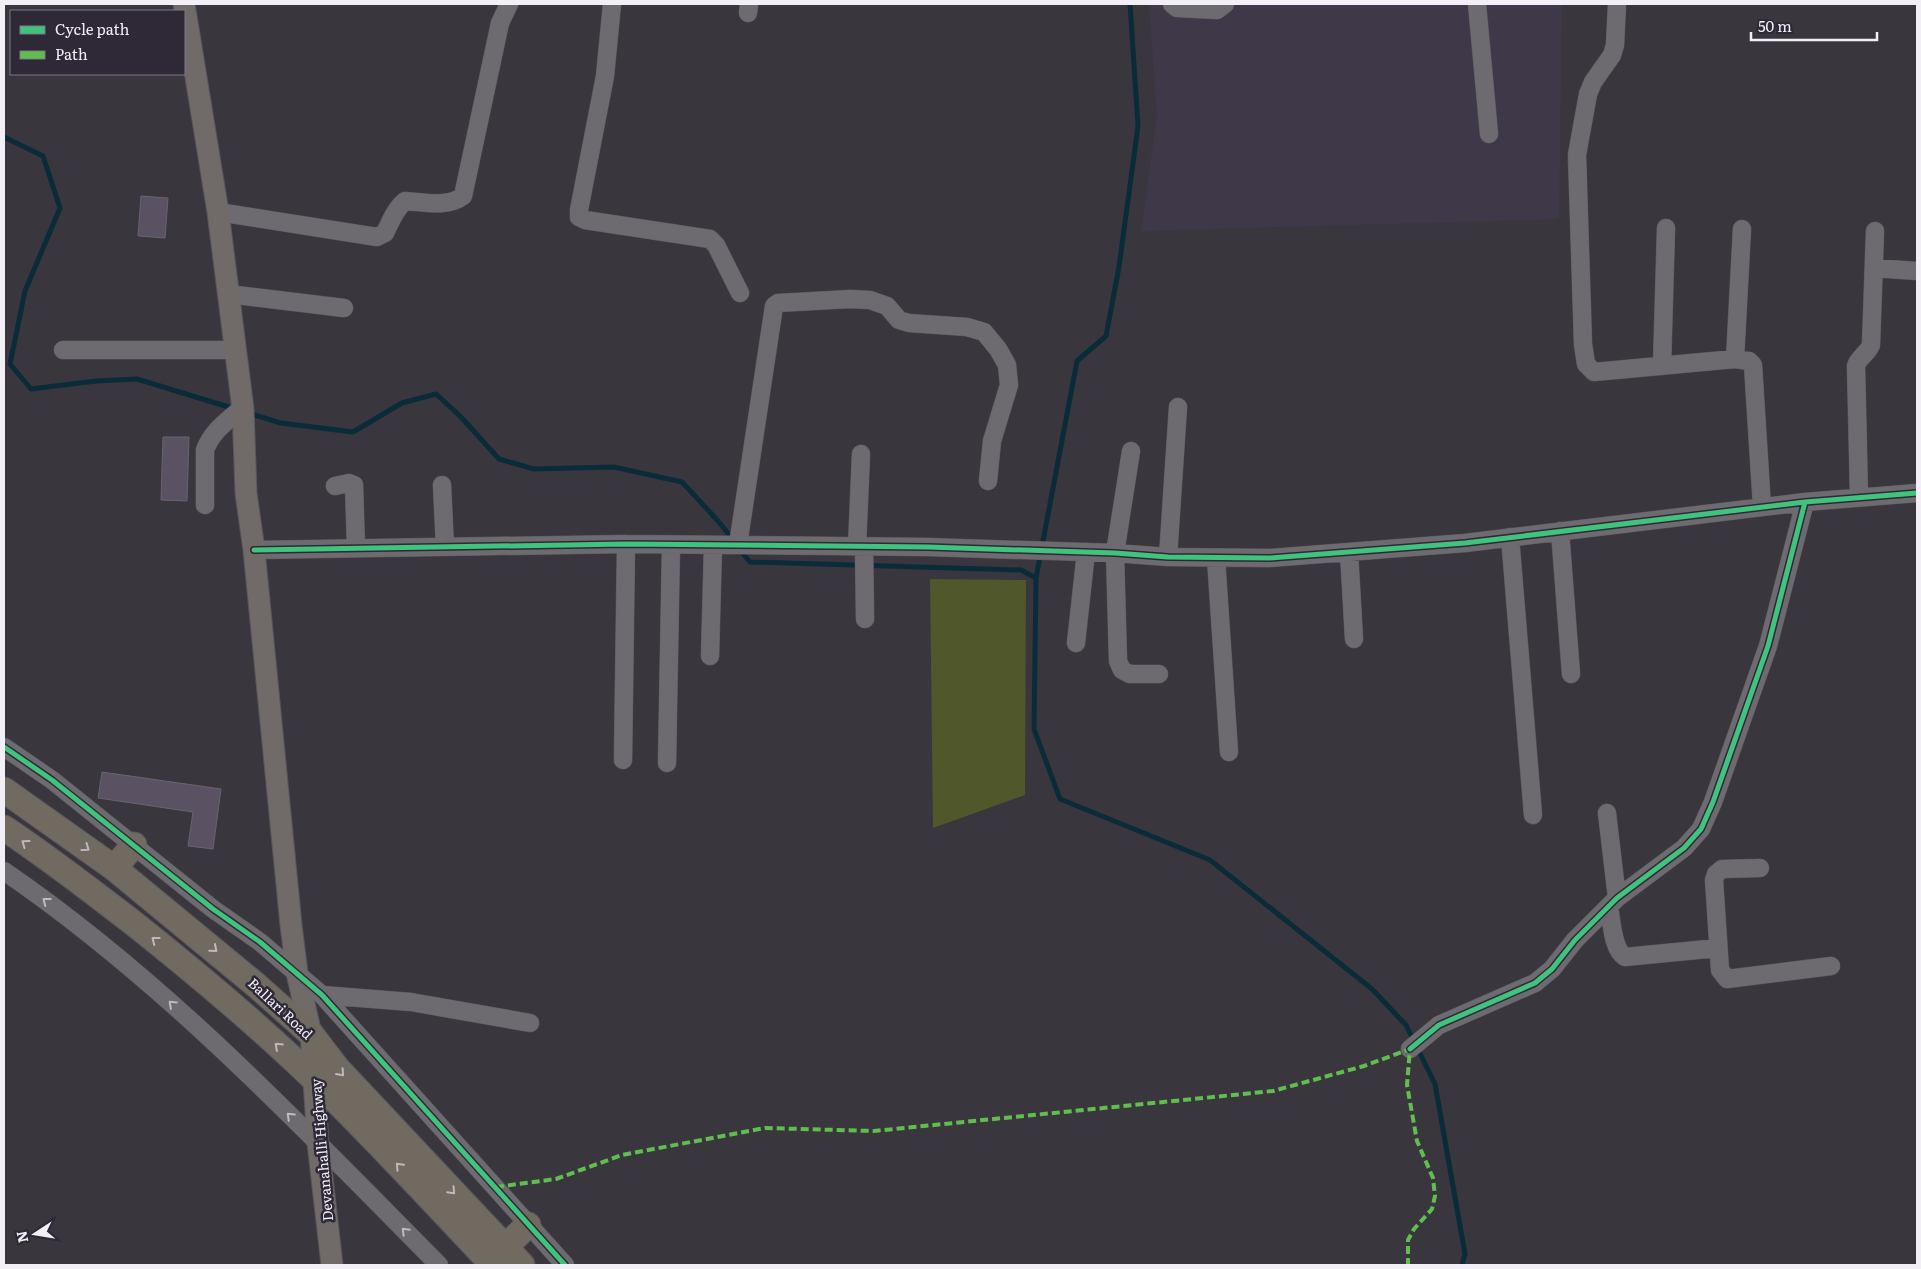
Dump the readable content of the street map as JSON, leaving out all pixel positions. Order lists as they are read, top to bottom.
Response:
{
  "streets": {
    "highway": ["Ballari Road"],
    "main road": ["Devanahalli Highway"]
  },
  "crossings": [
    ["Ballari Road", "Devanahalli Highway"]
  ],
  "legend": ["Cycle path", "Path"],
  "scale_bar": "50 m",
  "north": "left"
}
